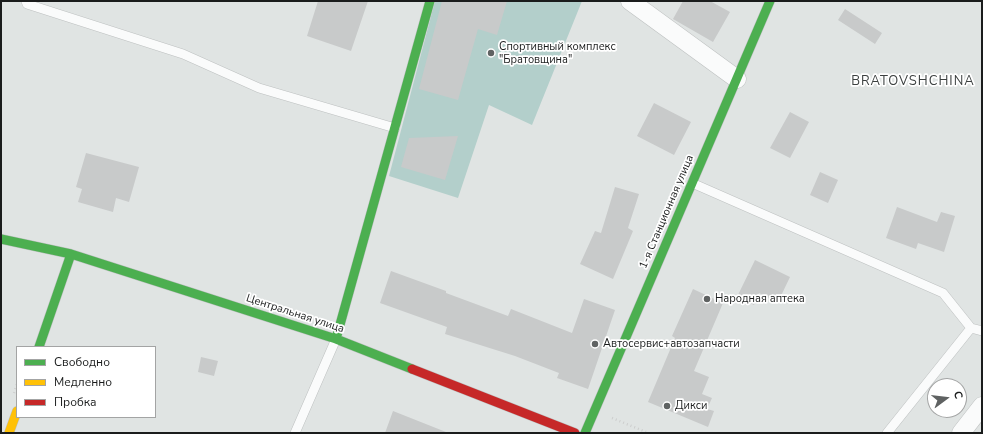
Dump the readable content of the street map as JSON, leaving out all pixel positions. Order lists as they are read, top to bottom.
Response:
{
  "streets": {
    "main road": ["1-я Станционная улица", "Центральная улица"]
  },
  "districts": ["BRATOVSHCHINA"],
  "places": [
    "Спортивный комплекс \"Братовщина\"",
    "Народная аптека",
    "Автосервис+автозапчасти",
    "Дикси"
  ],
  "legend": ["Свободно", "Медленно", "Пробка"],
  "north": "right"
}
